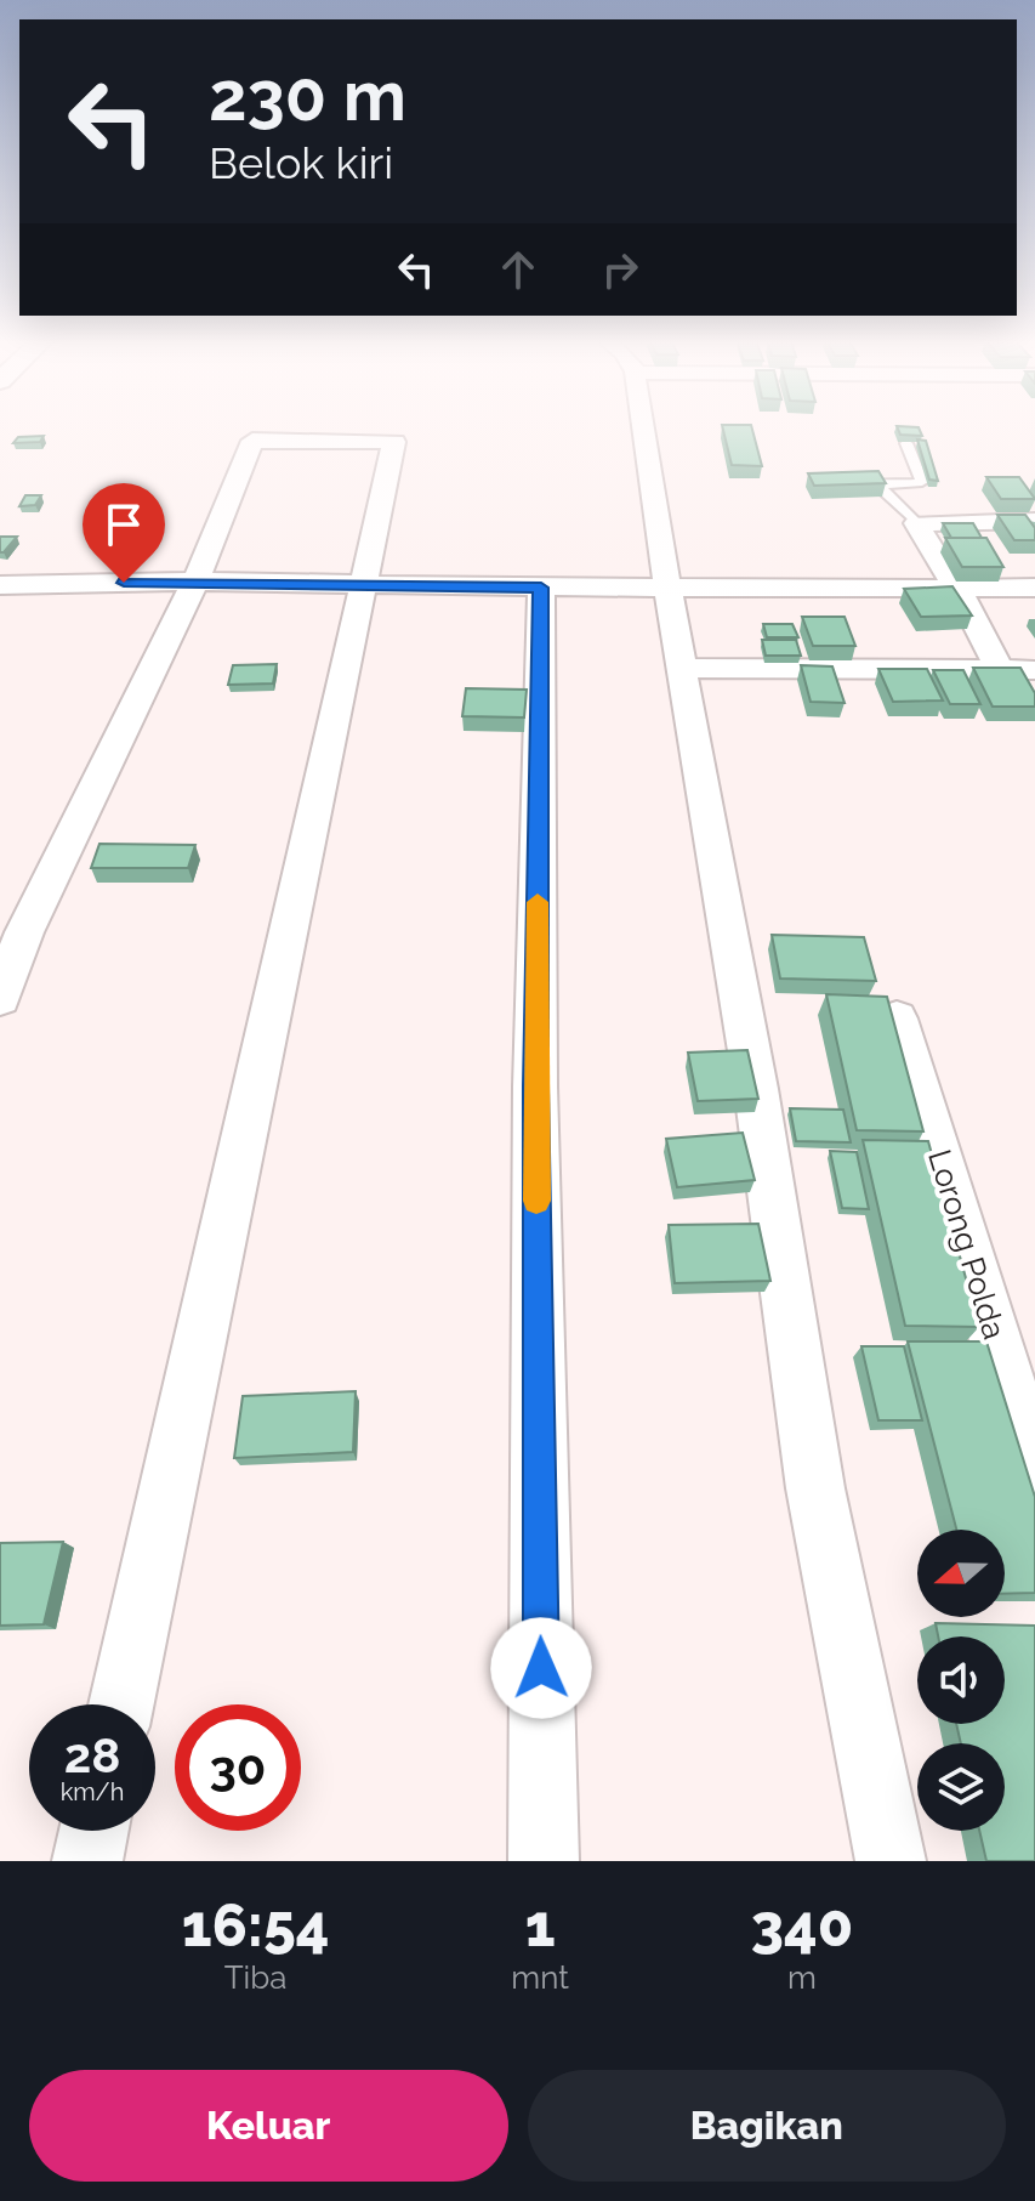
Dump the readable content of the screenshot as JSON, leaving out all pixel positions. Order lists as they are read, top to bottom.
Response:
{
  "streets": {
    "street": ["Lorong Polda"]
  },
  "north": "left",
  "page": {
    "turn": ["230 m", "Belok kiri"],
    "speed": "28 km/h",
    "limit": "30",
    "eta": [
      "16:54",
      "Tiba",
      "1",
      "mnt",
      "340",
      "m"
    ],
    "buttons": ["Keluar", "Bagikan"]
  }
}
